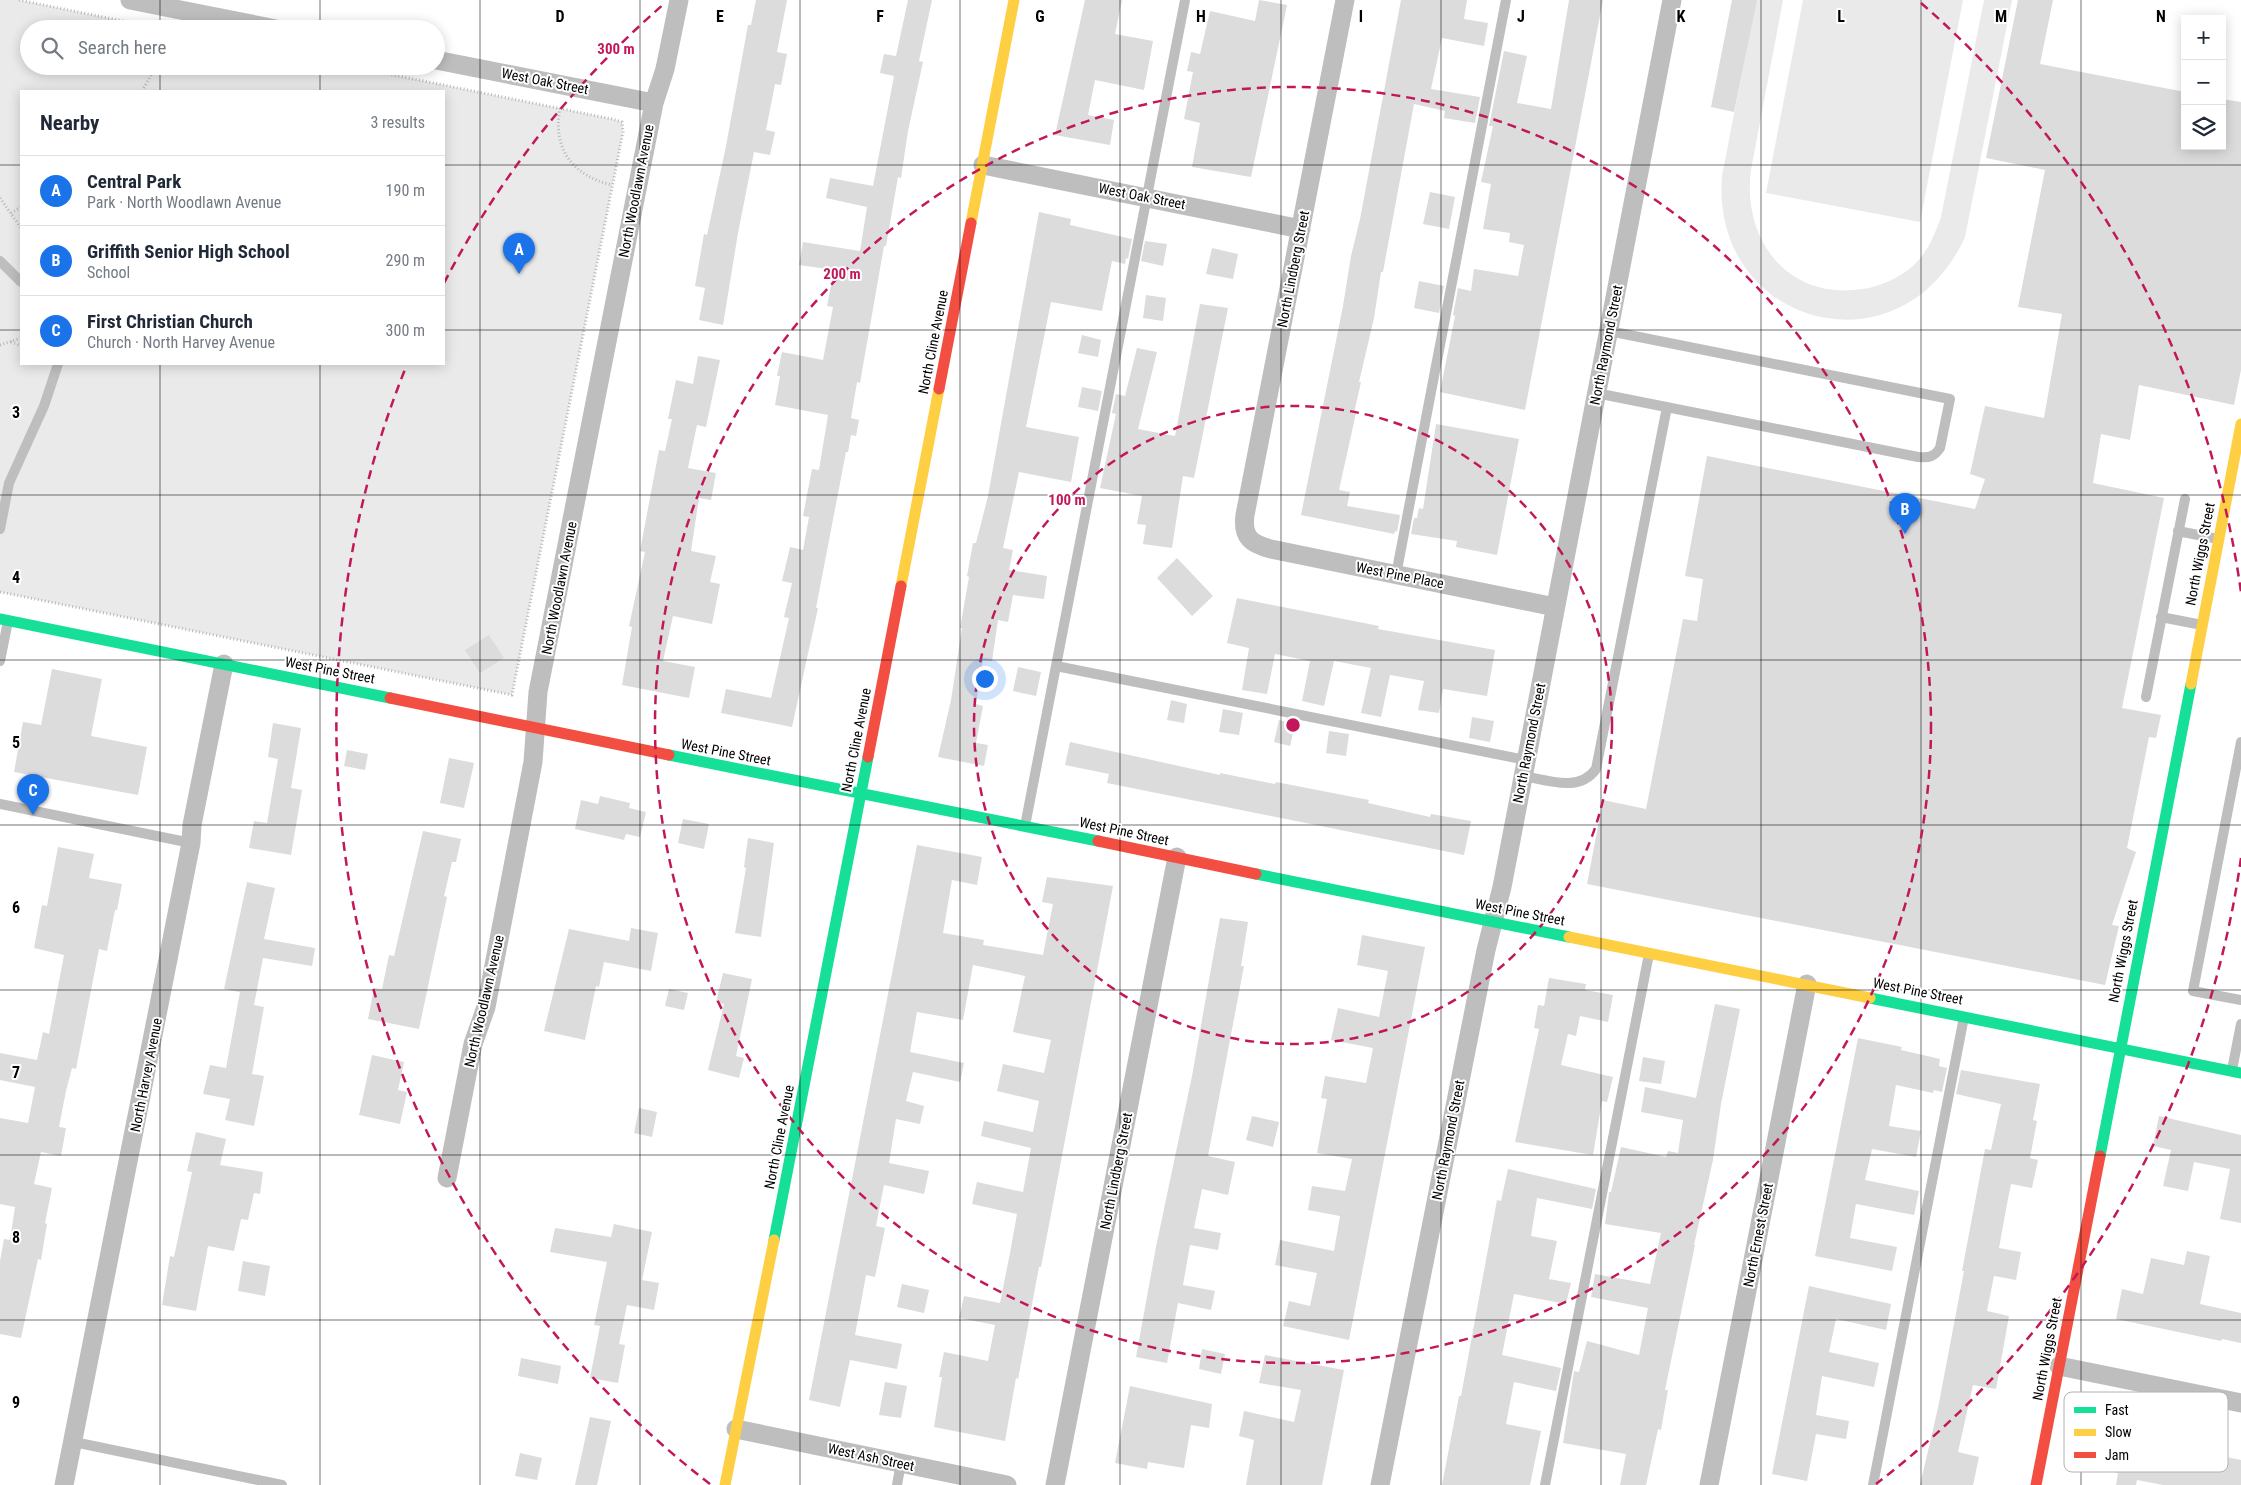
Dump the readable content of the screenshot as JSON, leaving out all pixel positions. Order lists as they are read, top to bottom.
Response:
{
  "streets": {
    "street": [
      "West Oak Street",
      "North Woodlawn Avenue",
      "North Lindberg Street",
      "North Cline Avenue",
      "North Raymond Street",
      "North Wiggs Street",
      "West Pine Place",
      "West Pine Street",
      "North Harvey Avenue",
      "North Ernest Street",
      "West Ash Street"
    ]
  },
  "crossings": [
    ["West Oak Street", "North Woodlawn Avenue"],
    ["West Oak Street", "North Lindberg Street"],
    ["West Oak Street", "North Cline Avenue"],
    ["North Woodlawn Avenue", "West Pine Street"],
    ["North Lindberg Street", "West Pine Place"],
    ["North Lindberg Street", "West Pine Street"],
    ["North Cline Avenue", "West Pine Street"],
    ["North Cline Avenue", "West Ash Street"],
    ["North Raymond Street", "West Pine Place"],
    ["North Raymond Street", "West Pine Street"],
    ["North Wiggs Street", "West Pine Street"],
    ["West Pine Street", "North Harvey Avenue"],
    ["West Pine Street", "North Ernest Street"]
  ],
  "legend": ["Fast", "Slow", "Jam"],
  "page": {
    "map_buttons": ["+", "−"],
    "search": "Search here",
    "heading": ["Nearby", "3 results"],
    "list": [
      {
        "mark": "A",
        "name": "Central Park",
        "note": "Park · North Woodlawn Avenue",
        "value": "190 m"
      },
      {
        "mark": "B",
        "name": "Griffith Senior High School",
        "note": "School",
        "value": "290 m"
      },
      {
        "mark": "C",
        "name": "First Christian Church",
        "note": "Church · North Harvey Avenue",
        "value": "300 m"
      }
    ],
    "pins": ["A", "B", "C"]
  },
  "grid": {
    "columns": [
      "D",
      "E",
      "F",
      "G",
      "H",
      "I",
      "J",
      "K",
      "L",
      "M",
      "N"
    ],
    "rows": [
      "3",
      "4",
      "5",
      "6",
      "7",
      "8",
      "9"
    ]
  },
  "rings": ["300 m", "200 m", "100 m"]
}
